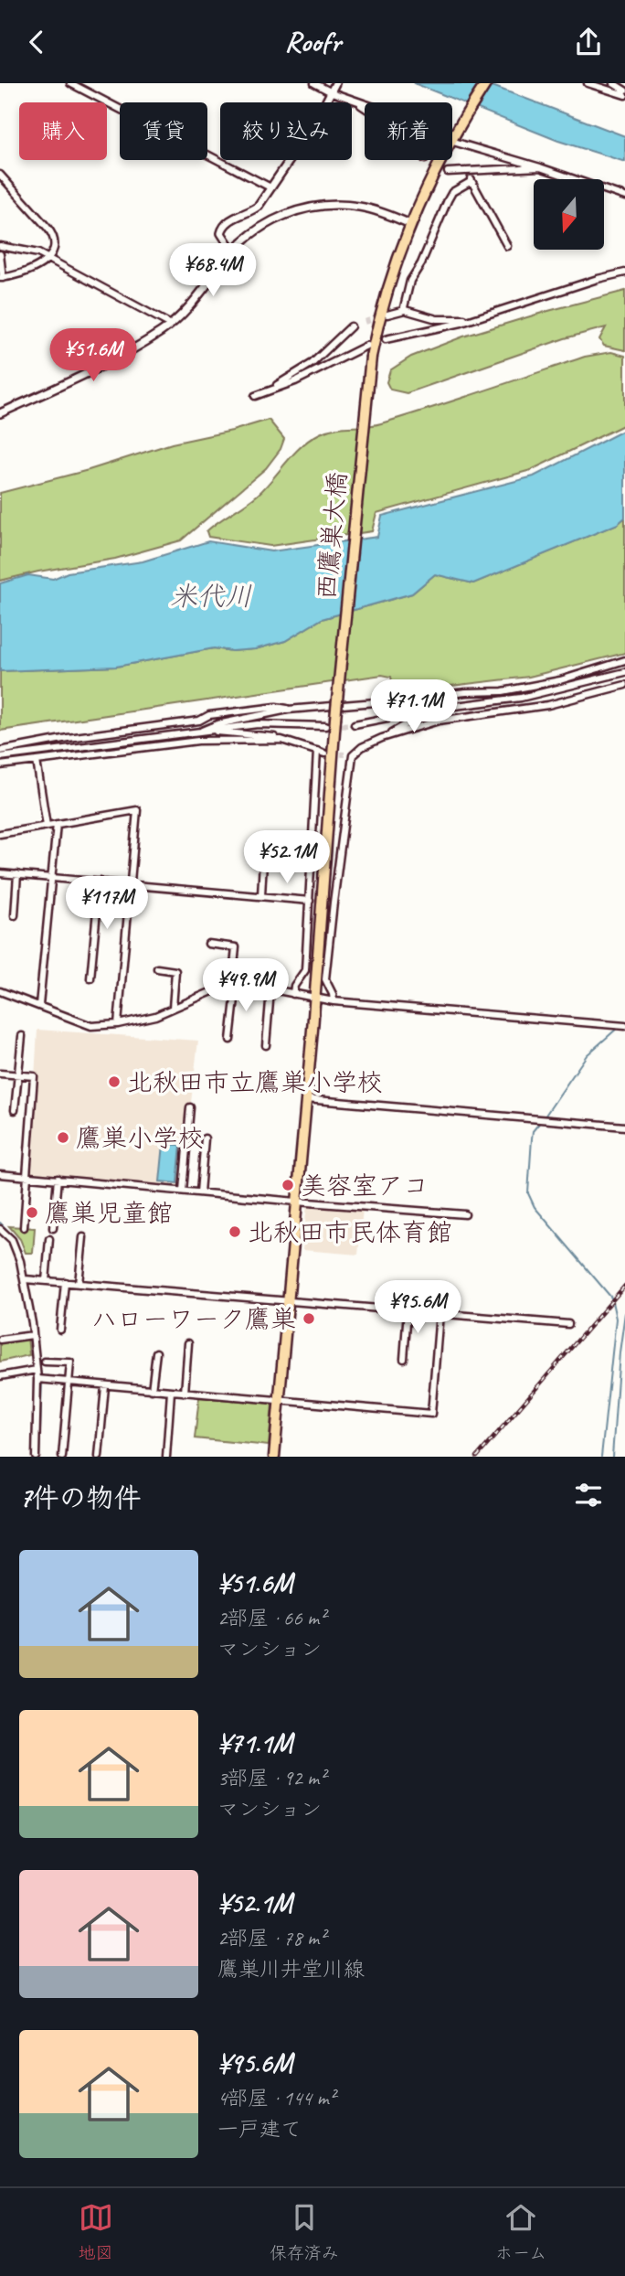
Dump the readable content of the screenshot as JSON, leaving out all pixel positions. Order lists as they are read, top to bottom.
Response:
{
  "streets": {
    "main road": ["西鷹巣大橋"]
  },
  "water": ["米代川"],
  "places": [
    "北秋田市立鷹巣小学校",
    "鷹巣小学校",
    "美容室アコ",
    "鷹巣児童館",
    "北秋田市民体育館",
    "ハローワーク鷹巣"
  ],
  "north": "bottom",
  "page": {
    "header": "Roofr",
    "chip": [
      "購入",
      "賃貸",
      "絞り込み",
      "新着"
    ],
    "price": [
      "¥68.4M",
      "¥51.6M",
      "¥71.1M",
      "¥52.1M",
      "¥117M",
      "¥49.9M",
      "¥95.6M"
    ],
    "heading": "7件の物件",
    "list": [
      {
        "name": "¥51.6M",
        "note": "2部屋 · 66 m² · マンション"
      },
      {
        "name": "¥71.1M",
        "note": "3部屋 · 92 m² · マンション"
      },
      {
        "name": "¥52.1M",
        "note": "2部屋 · 78 m² · 鷹巣川井堂川線"
      },
      {
        "name": "¥95.6M",
        "note": "4部屋 · 144 m² · 一戸建て"
      }
    ],
    "tabs": ["地図", "保存済み", "ホーム"]
  }
}
